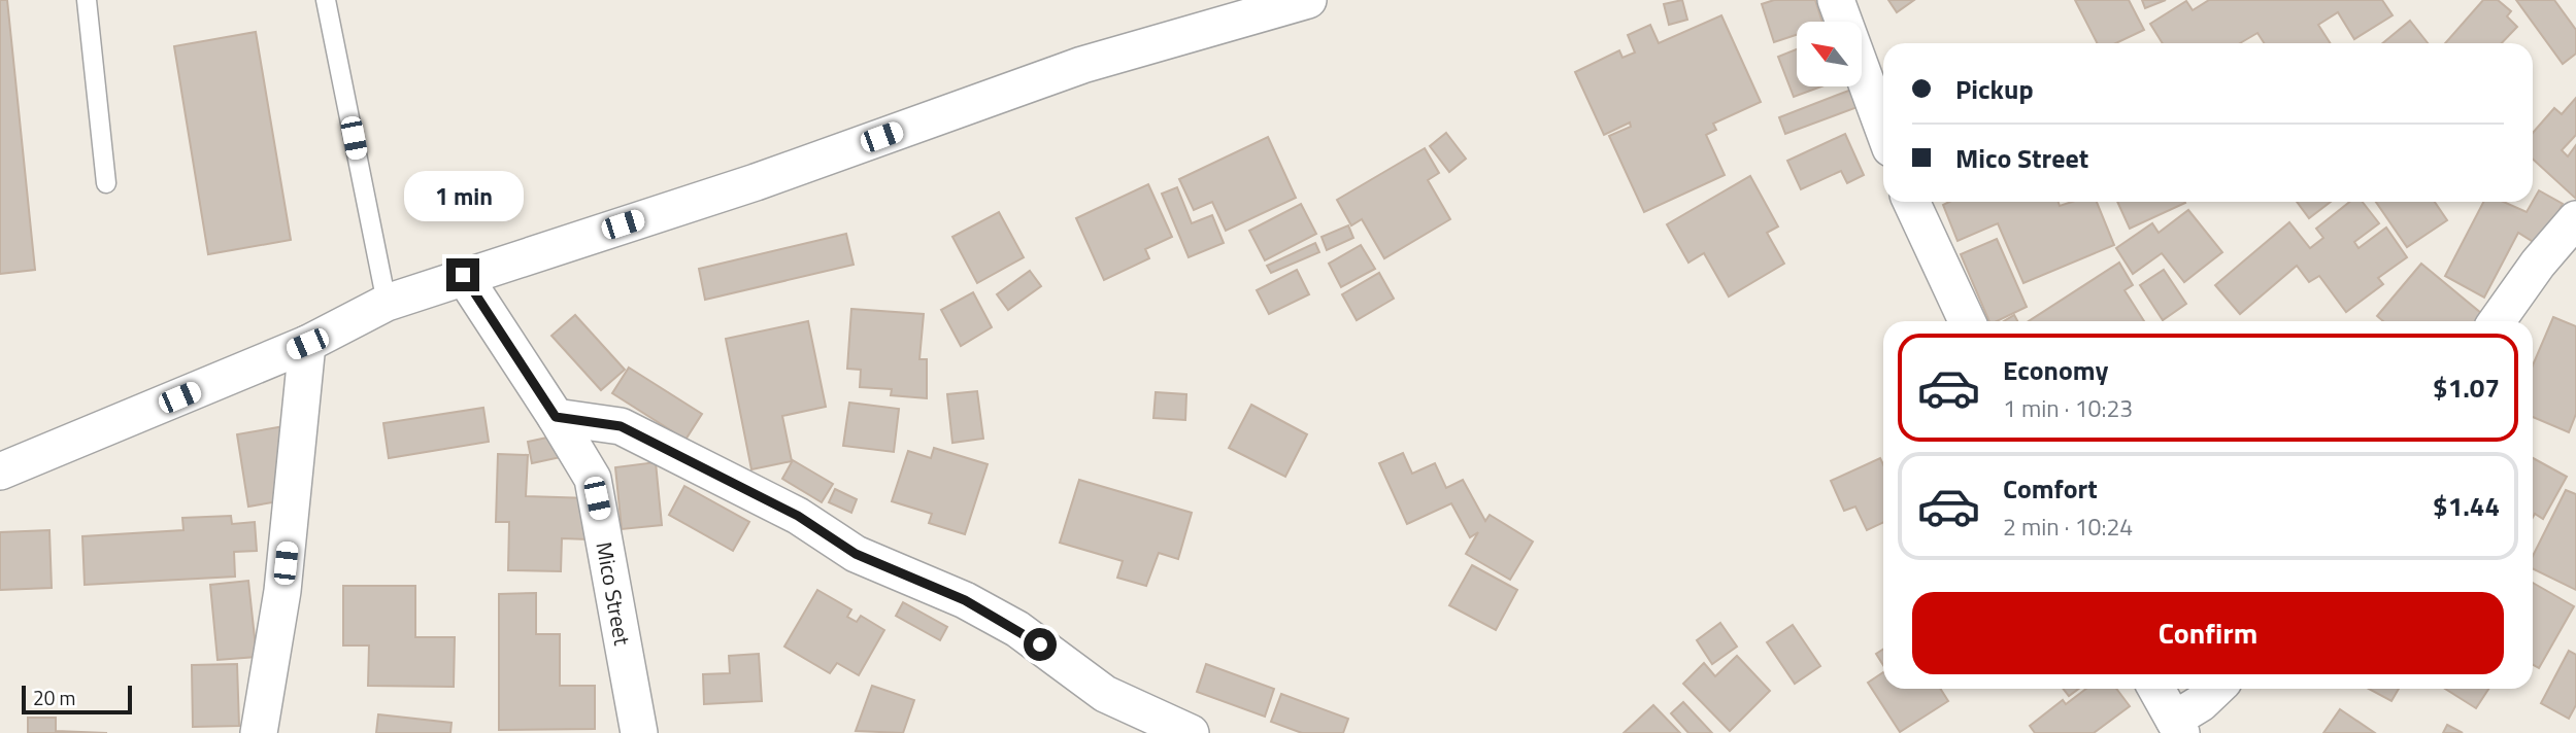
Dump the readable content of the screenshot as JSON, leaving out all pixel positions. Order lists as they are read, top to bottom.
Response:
{
  "streets": {
    "street": ["Mico Street"]
  },
  "scale_bar": "20 m",
  "north": "top left",
  "page": {
    "banner": ["Pickup", "Mico Street"],
    "bubble": "1 min",
    "list": [
      {
        "name": "Economy",
        "note": "1 min · 10:23",
        "value": "$1.07"
      },
      {
        "name": "Comfort",
        "note": "2 min · 10:24",
        "value": "$1.44"
      }
    ],
    "buttons": "Confirm",
    "scale": "20 m"
  }
}
